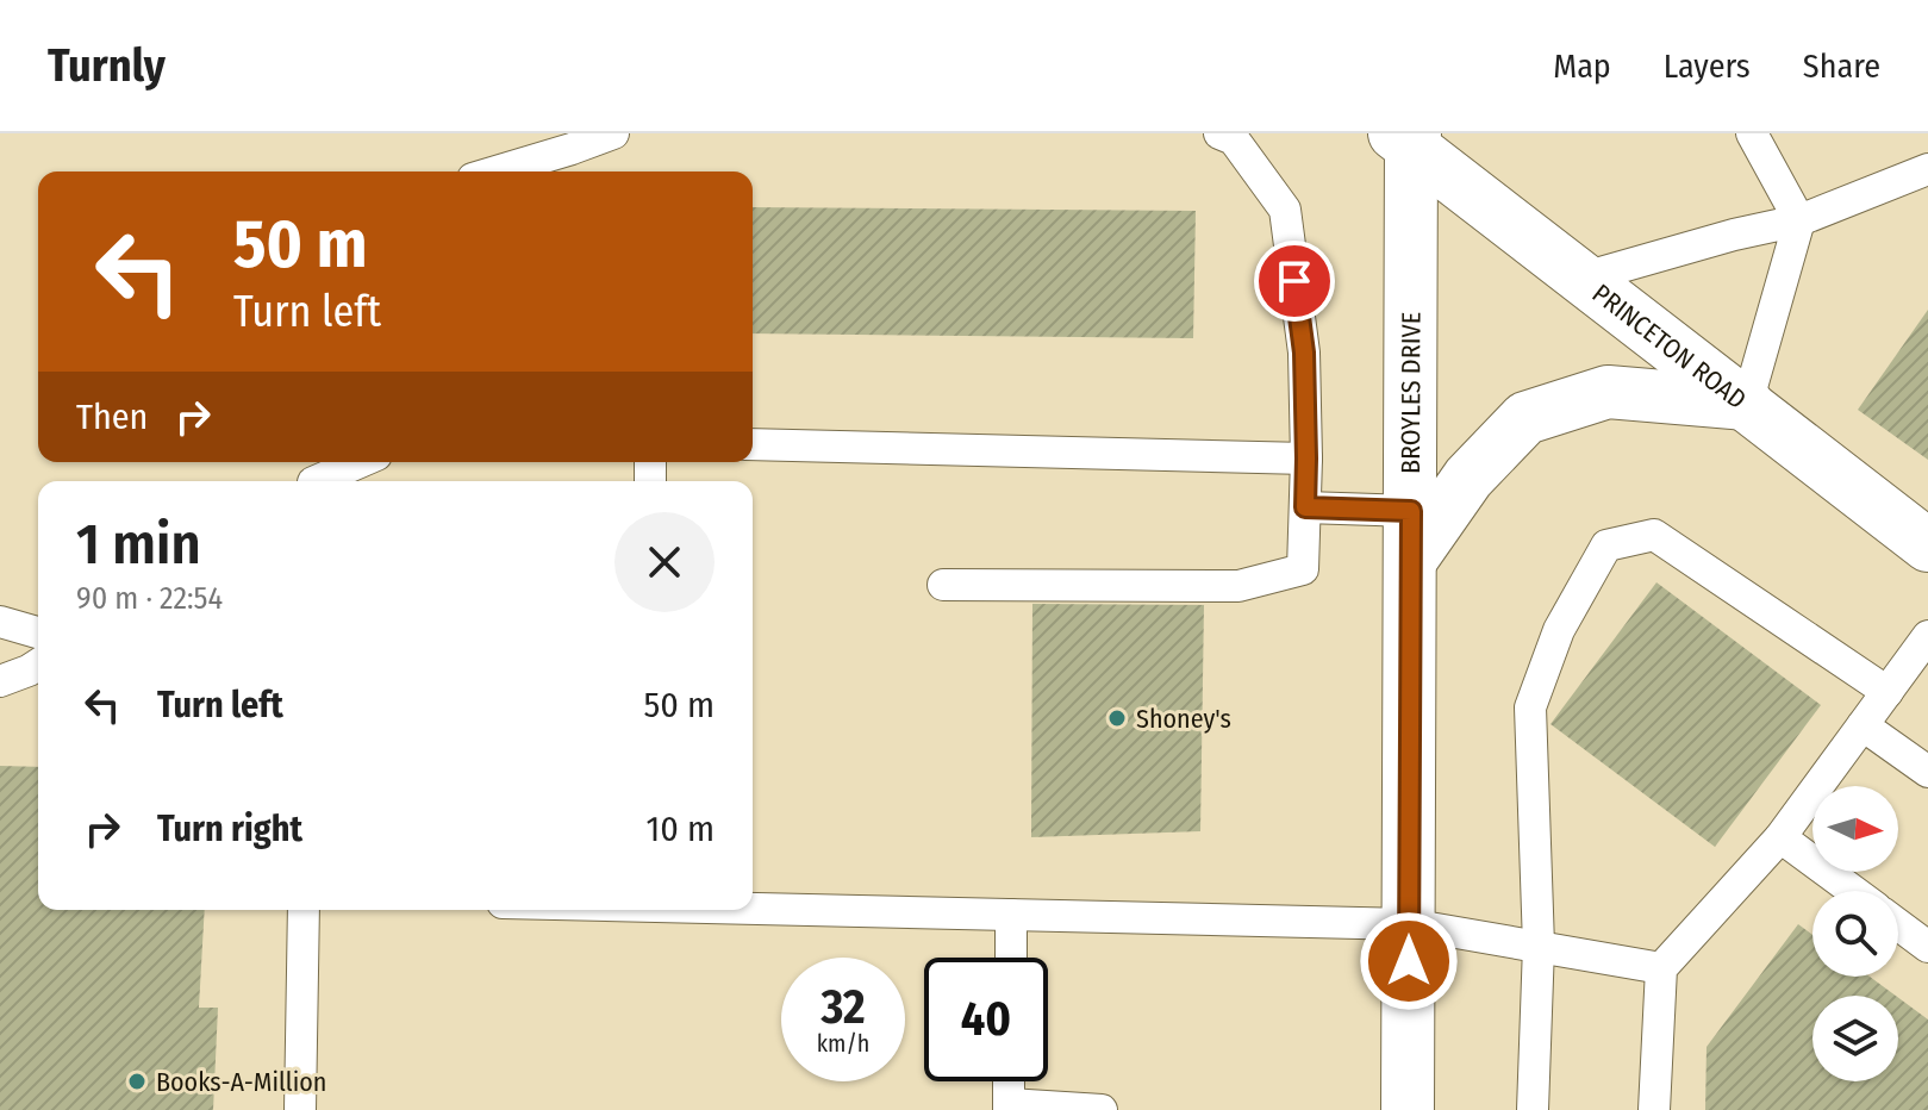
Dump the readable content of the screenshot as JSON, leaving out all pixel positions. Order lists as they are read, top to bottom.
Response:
{
  "streets": {
    "street": ["PRINCETON ROAD", "BROYLES DRIVE"]
  },
  "crossings": [
    ["PRINCETON ROAD", "BROYLES DRIVE"]
  ],
  "places": ["Shoney's", "Books-A-Million"],
  "north": "right",
  "page": {
    "header": "Turnly",
    "nav": ["Map", "Layers", "Share"],
    "turn": ["50 m", "Turn left"],
    "then": "Then",
    "heading": ["1 min", "90 m · 22:54"],
    "list": [
      {
        "name": "Turn left",
        "value": "50 m"
      },
      {
        "name": "Turn right",
        "value": "10 m"
      }
    ],
    "speed": "32 km/h",
    "limit": "40"
  }
}
